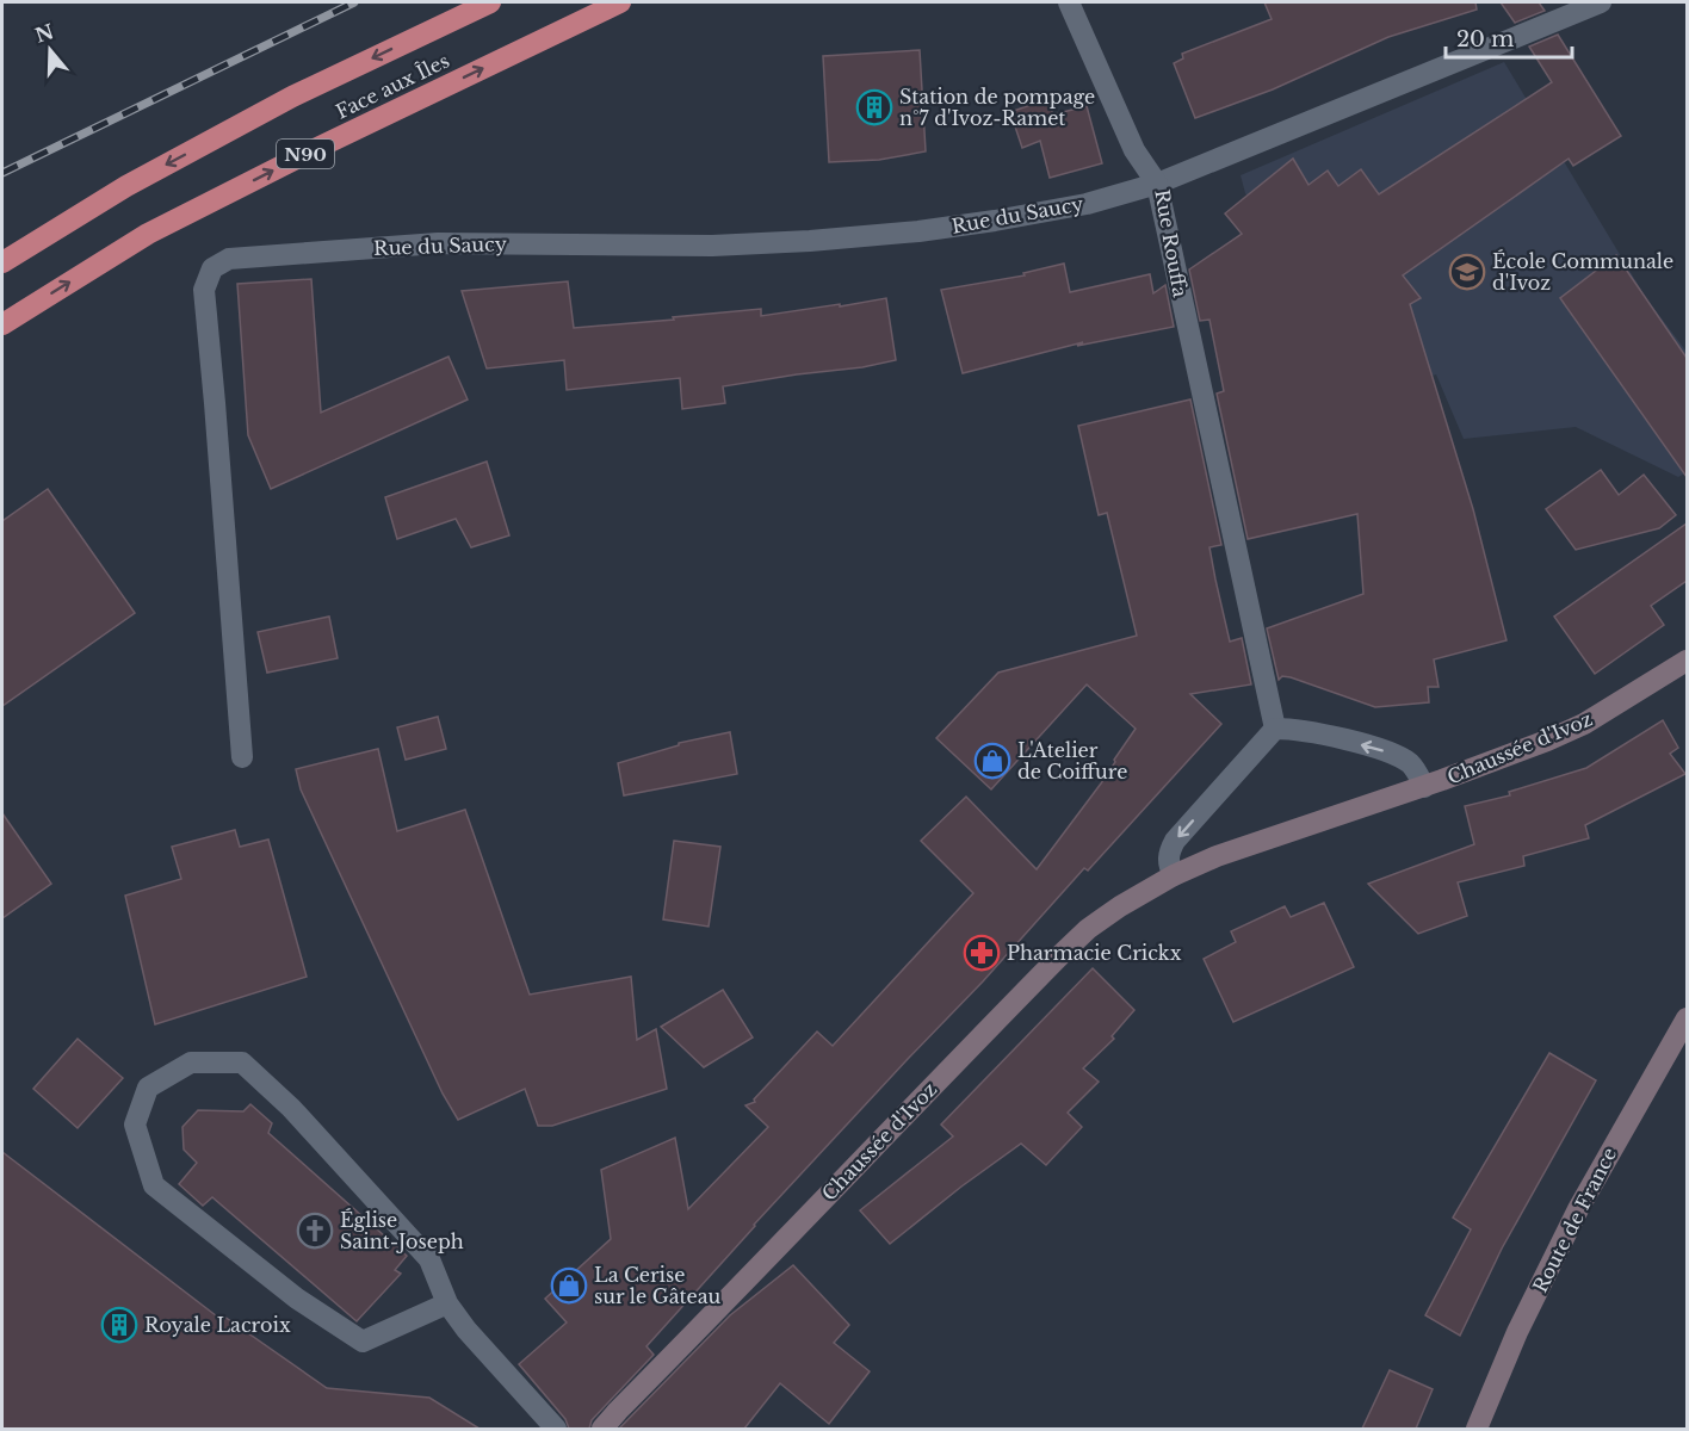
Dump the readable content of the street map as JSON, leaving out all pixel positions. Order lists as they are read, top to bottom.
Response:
{
  "streets": {
    "highway": ["Face aux Îles", "N90"],
    "main road": ["Chaussée d'Ivoz", "Route de France"],
    "street": ["Rue du Saucy", "Rue Rouffa"]
  },
  "crossings": [
    ["Rue du Saucy", "Rue Rouffa"],
    ["Rue Rouffa", "Chaussée d'Ivoz"]
  ],
  "places": {
    "building": ["Station de pompage n°7 d'Ivoz-Ramet", "Royale Lacroix"],
    "school or university": ["École Communale d'Ivoz"],
    "shop": ["L'Atelier de Coiffure", "La Cerise sur le Gâteau"],
    "pharmacy": ["Pharmacie Crickx"],
    "church": ["Église Saint-Joseph"]
  },
  "scale_bar": "20 m",
  "north": "top"
}
